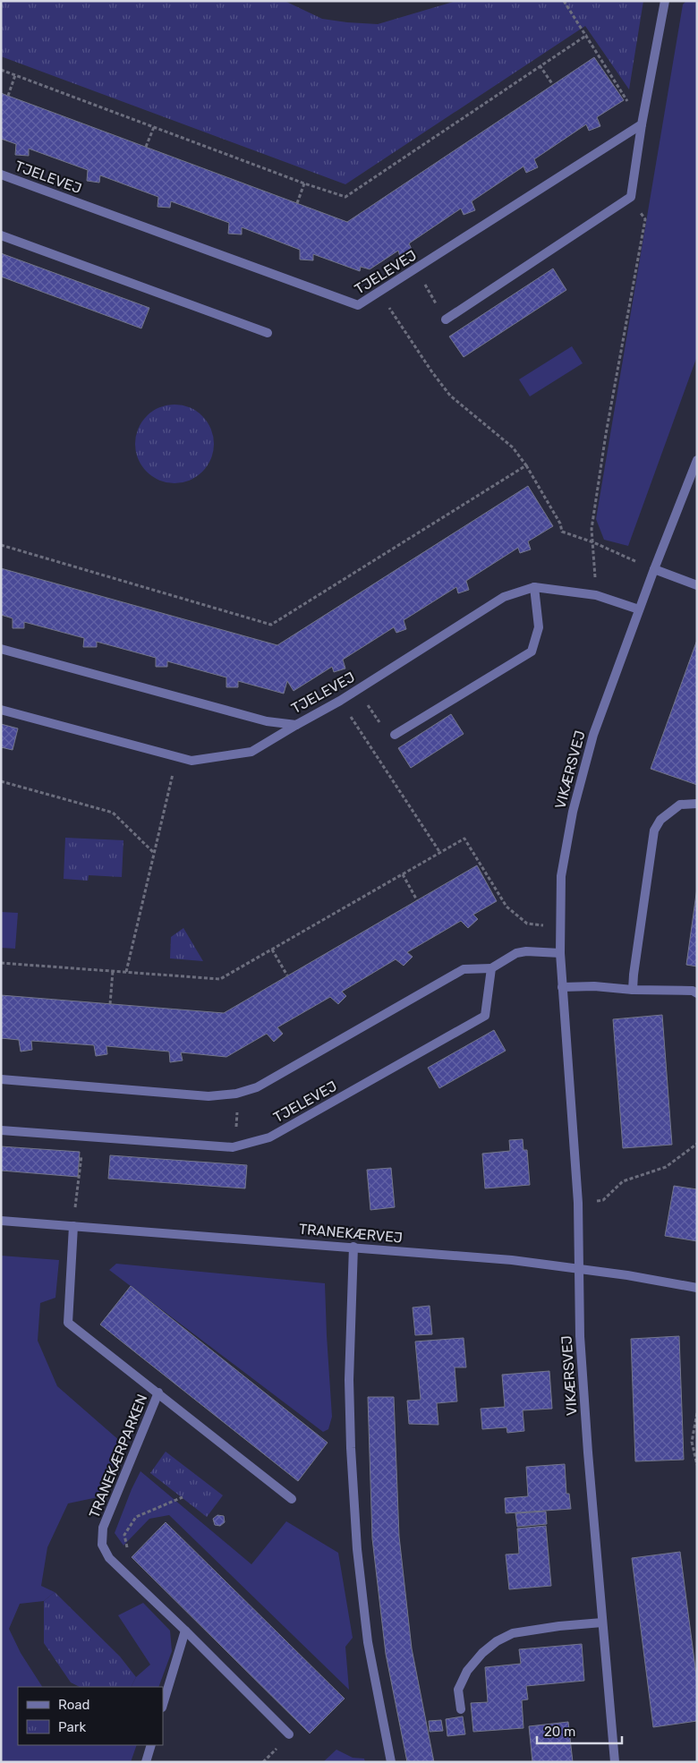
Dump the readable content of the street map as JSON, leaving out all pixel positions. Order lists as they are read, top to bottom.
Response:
{
  "streets": {
    "street": [
      "TJELEVEJ",
      "VIKÆRSVEJ",
      "TRANEKÆRVEJ",
      "TRANEKÆRPARKEN"
    ]
  },
  "crossings": [
    ["TJELEVEJ", "VIKÆRSVEJ"],
    ["VIKÆRSVEJ", "TRANEKÆRVEJ"],
    ["TRANEKÆRVEJ", "TRANEKÆRPARKEN"]
  ],
  "legend": ["Road", "Park"],
  "scale_bar": "20 m"
}
